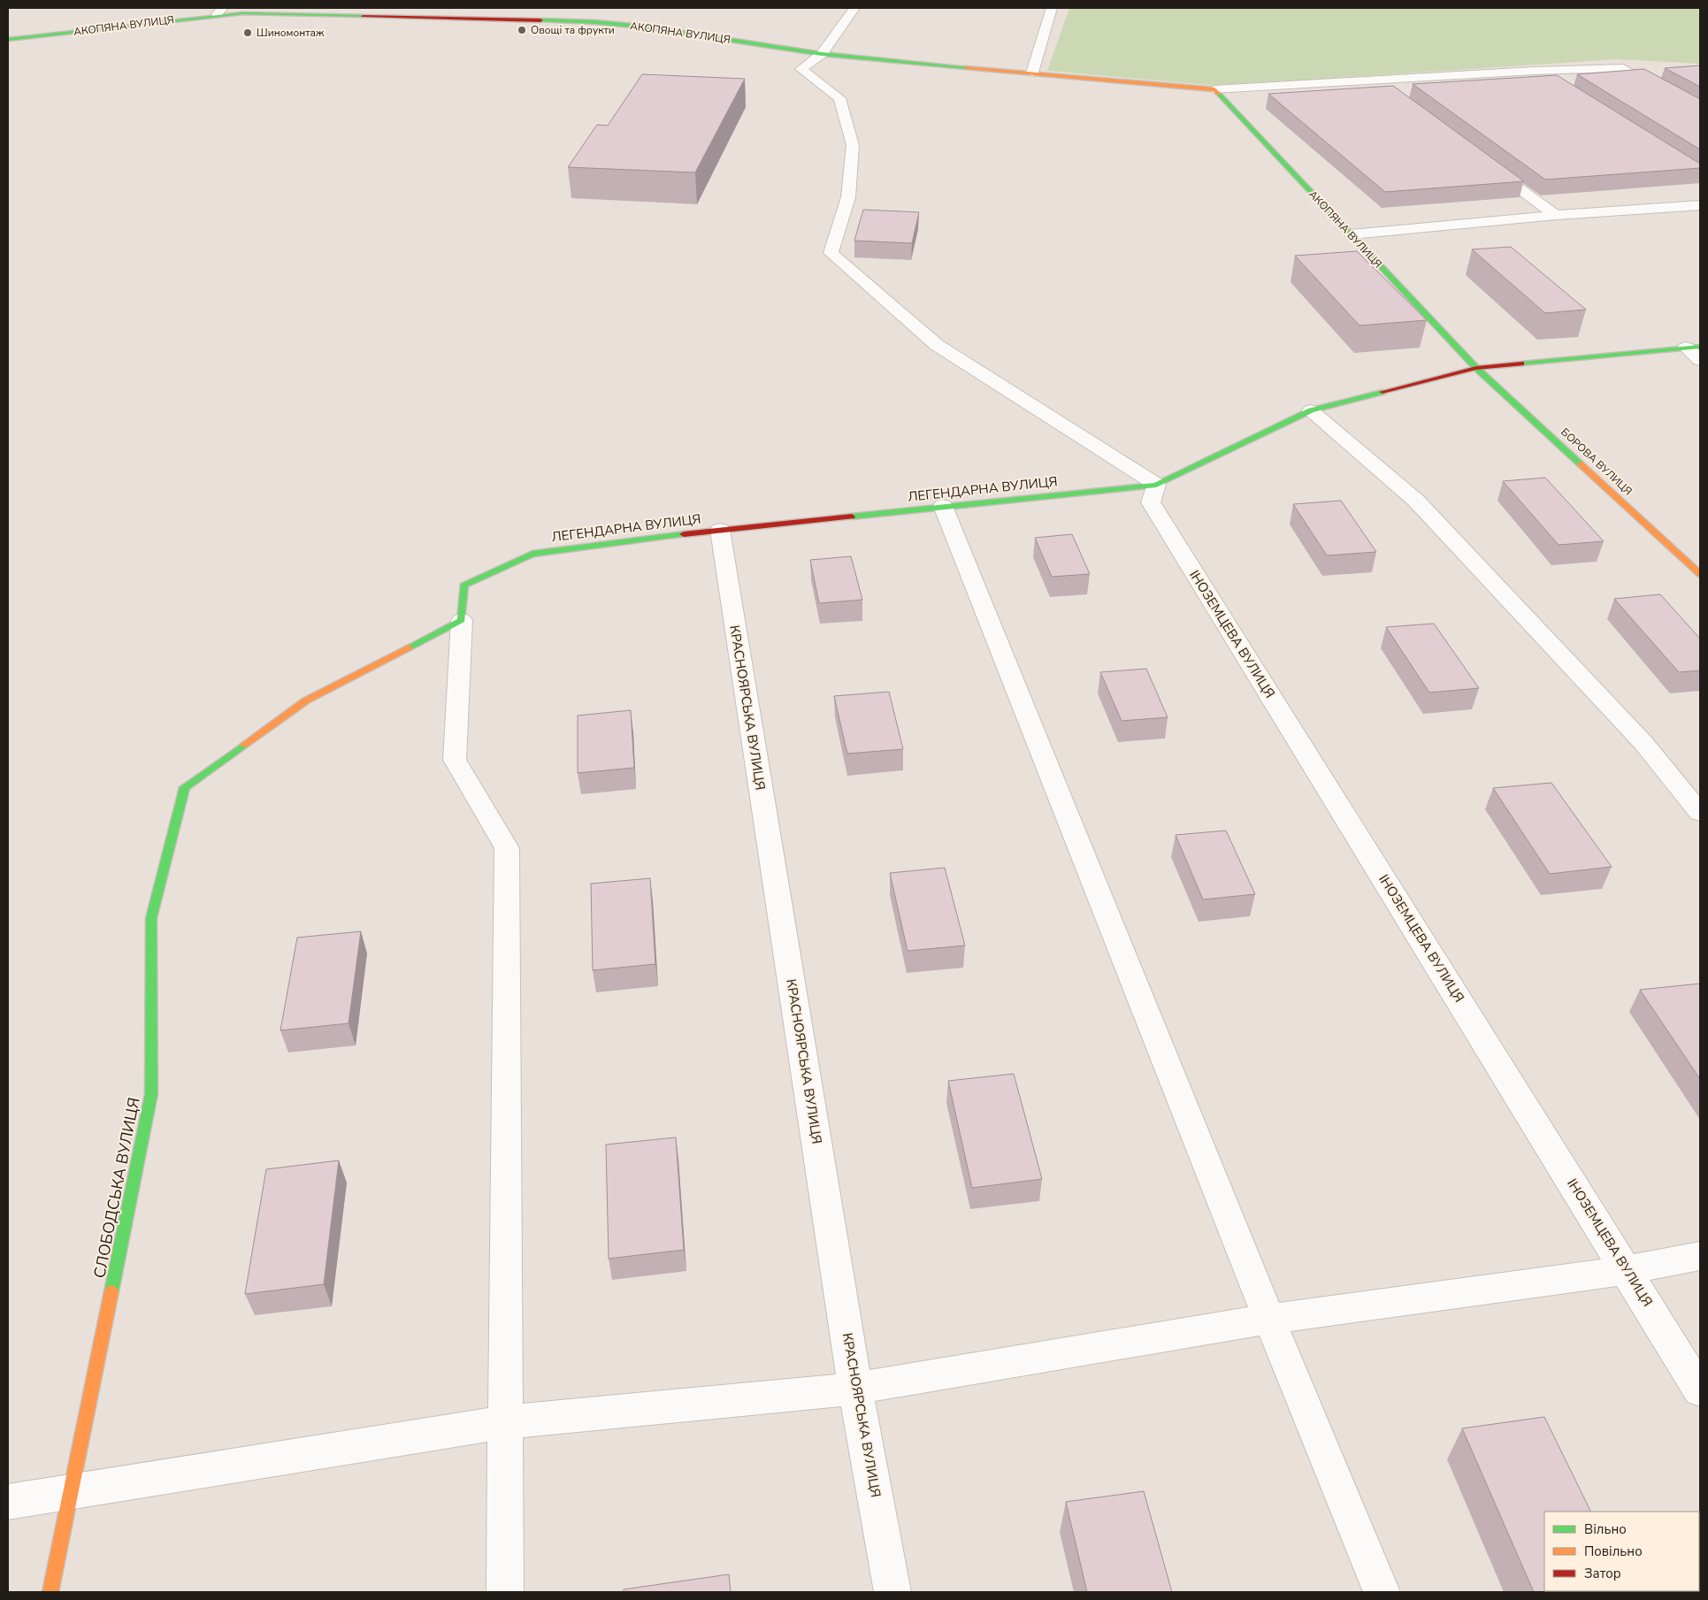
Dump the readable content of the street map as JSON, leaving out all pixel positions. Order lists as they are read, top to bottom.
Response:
{
  "streets": {
    "street": [
      "АКОПЯНА ВУЛИЦЯ",
      "БОРОВА ВУЛИЦЯ",
      "ЛЕГЕНДАРНА ВУЛИЦЯ",
      "ІНОЗЕМЦЕВА ВУЛИЦЯ",
      "КРАСНОЯРСЬКА ВУЛИЦЯ",
      "СЛОБОДСЬКА ВУЛИЦЯ"
    ]
  },
  "crossings": [
    ["АКОПЯНА ВУЛИЦЯ", "БОРОВА ВУЛИЦЯ"],
    ["АКОПЯНА ВУЛИЦЯ", "ЛЕГЕНДАРНА ВУЛИЦЯ"],
    ["БОРОВА ВУЛИЦЯ", "ЛЕГЕНДАРНА ВУЛИЦЯ"],
    ["ЛЕГЕНДАРНА ВУЛИЦЯ", "ІНОЗЕМЦЕВА ВУЛИЦЯ"],
    ["ЛЕГЕНДАРНА ВУЛИЦЯ", "КРАСНОЯРСЬКА ВУЛИЦЯ"],
    ["ЛЕГЕНДАРНА ВУЛИЦЯ", "СЛОБОДСЬКА ВУЛИЦЯ"]
  ],
  "places": ["Овощі та фрукти", "Шиномонтаж"],
  "legend": ["Вільно", "Повільно", "Затор"]
}
